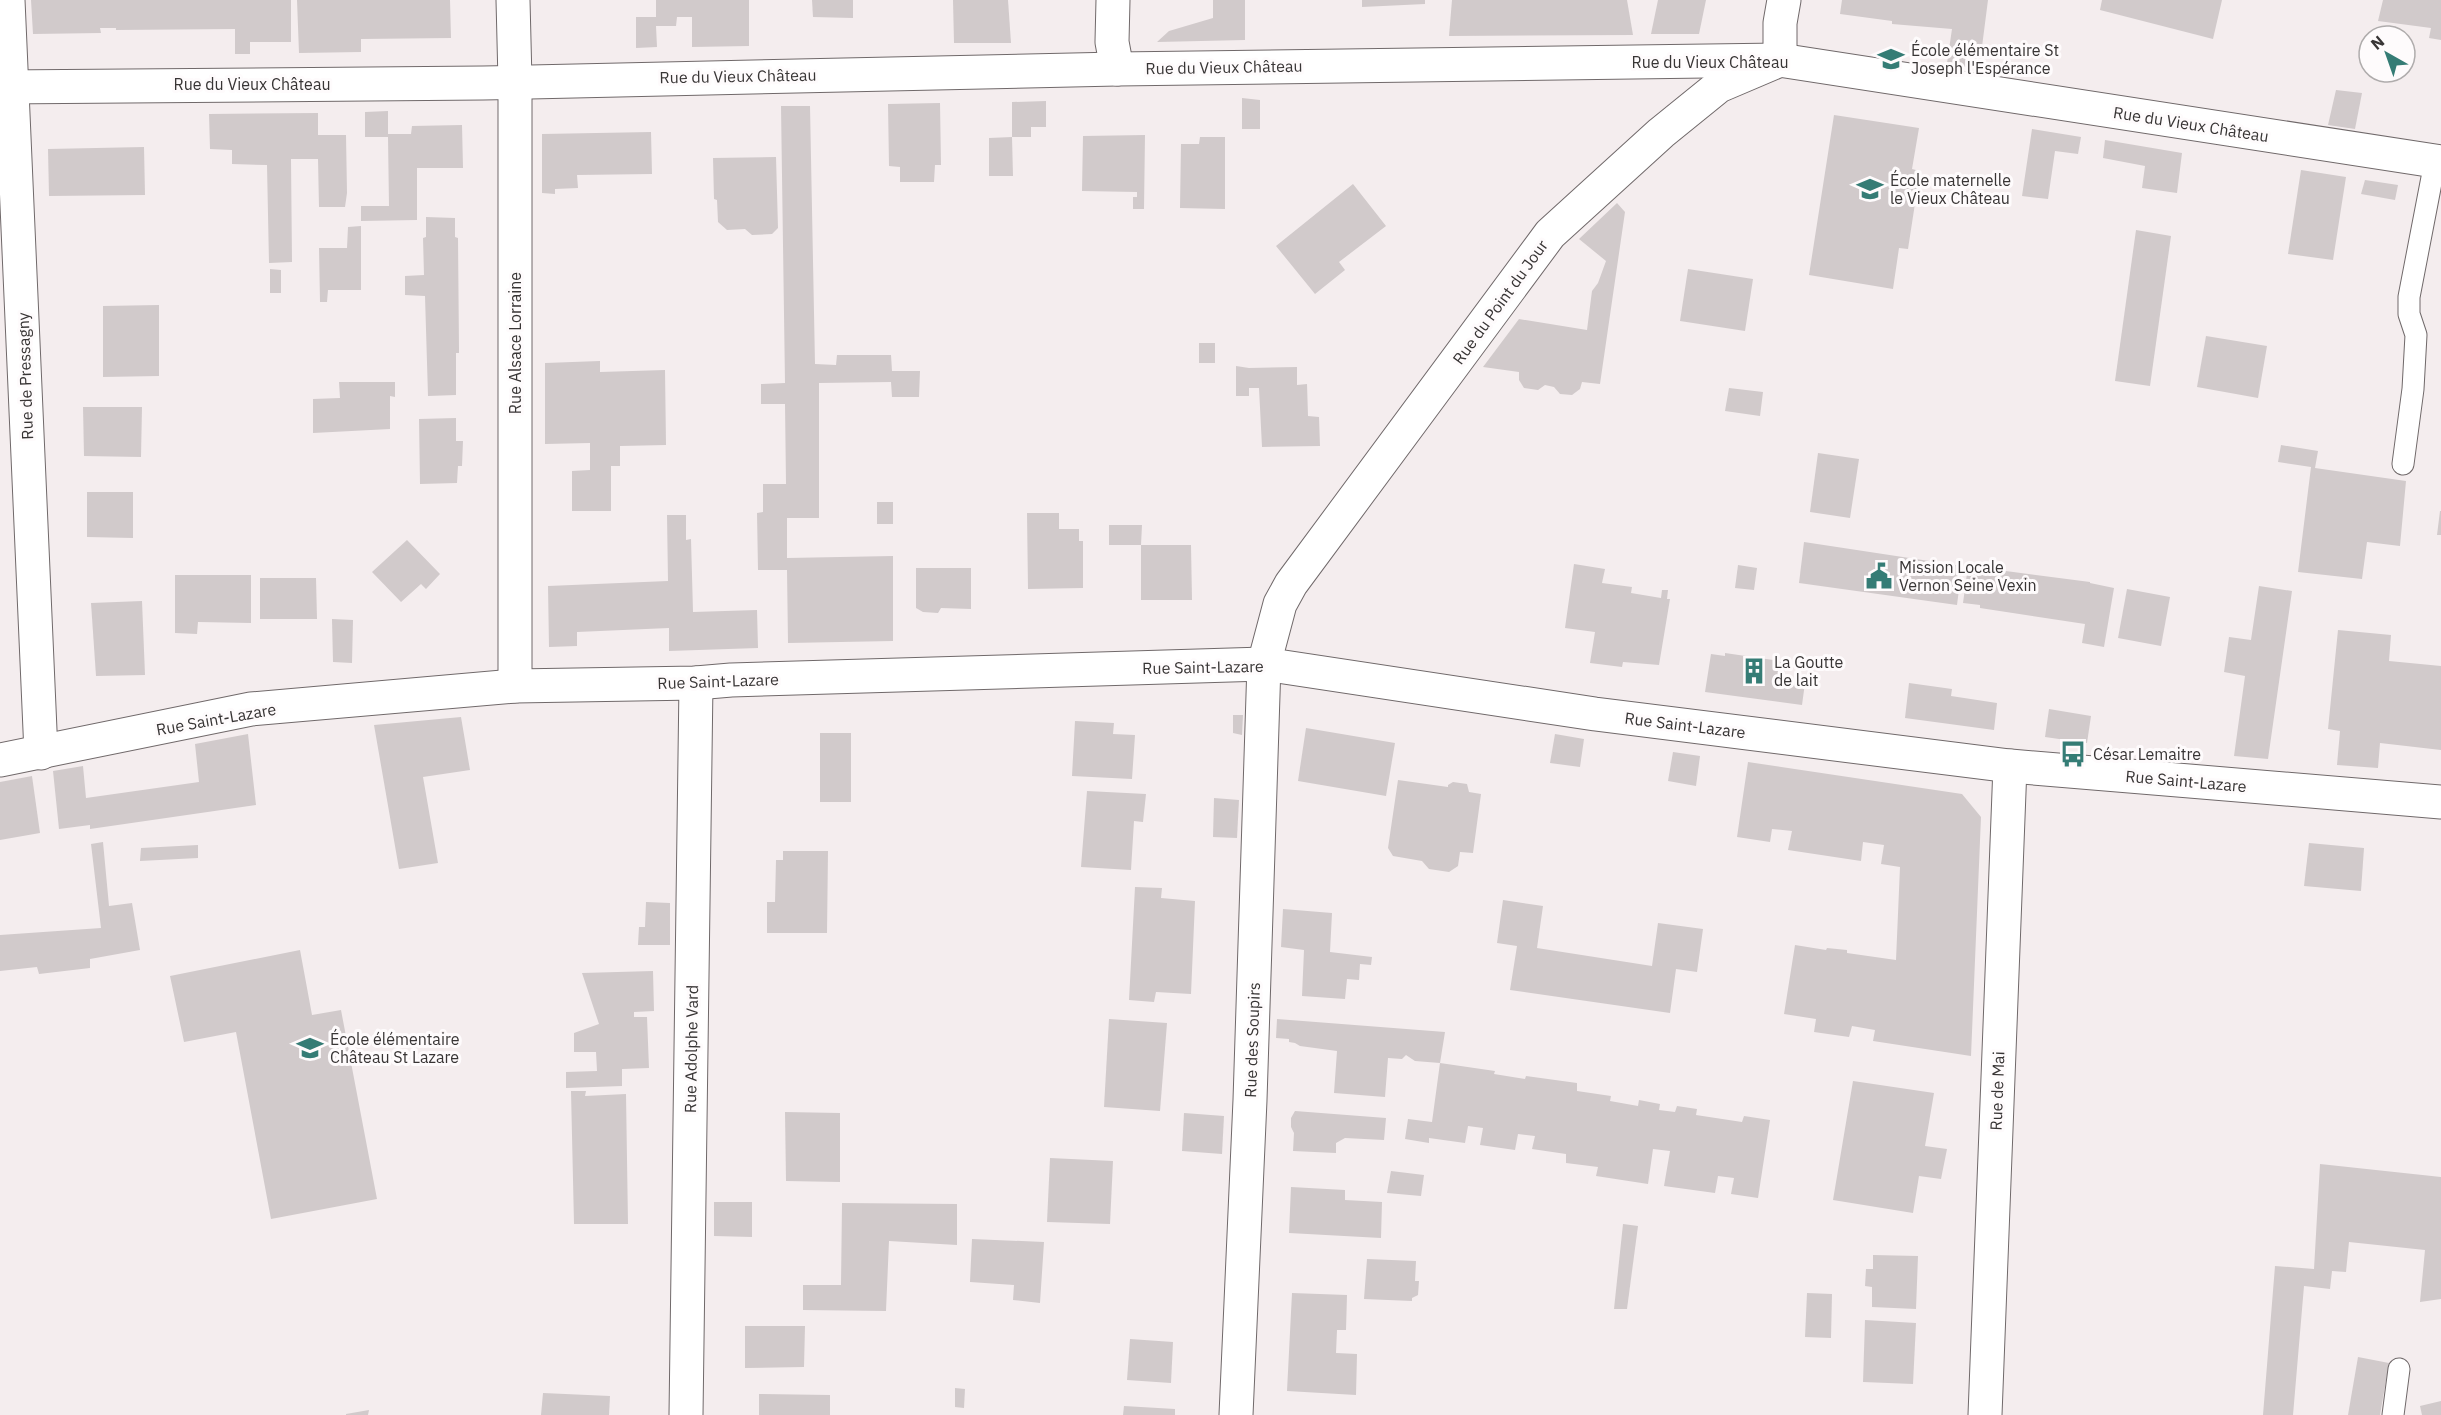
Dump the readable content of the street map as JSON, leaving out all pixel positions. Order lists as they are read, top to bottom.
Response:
{
  "streets": {
    "street": [
      "Rue du Vieux Château",
      "Rue du Point du Jour",
      "Rue Alsace Lorraine",
      "Rue de Pressagny",
      "Rue Saint-Lazare",
      "Rue des Soupirs",
      "Rue Adolphe Vard",
      "Rue de Mai"
    ]
  },
  "crossings": [
    ["Rue du Vieux Château", "Rue du Point du Jour"],
    ["Rue du Vieux Château", "Rue Alsace Lorraine"],
    ["Rue du Vieux Château", "Rue de Pressagny"],
    ["Rue du Point du Jour", "Rue Saint-Lazare"],
    ["Rue du Point du Jour", "Rue des Soupirs"],
    ["Rue Alsace Lorraine", "Rue Saint-Lazare"],
    ["Rue de Pressagny", "Rue Saint-Lazare"],
    ["Rue Saint-Lazare", "Rue des Soupirs"],
    ["Rue Saint-Lazare", "Rue Adolphe Vard"],
    ["Rue Saint-Lazare", "Rue de Mai"]
  ],
  "places": {
    "school or university": ["École élémentaire St Joseph l'Espérance", "École maternelle le Vieux Château", "École élémentaire Château St Lazare"],
    "public building": ["Mission Locale Vernon Seine Vexin"],
    "building": ["La Goutte de lait"],
    "bus stop": ["César Lemaitre"]
  },
  "north": "top left"
}
